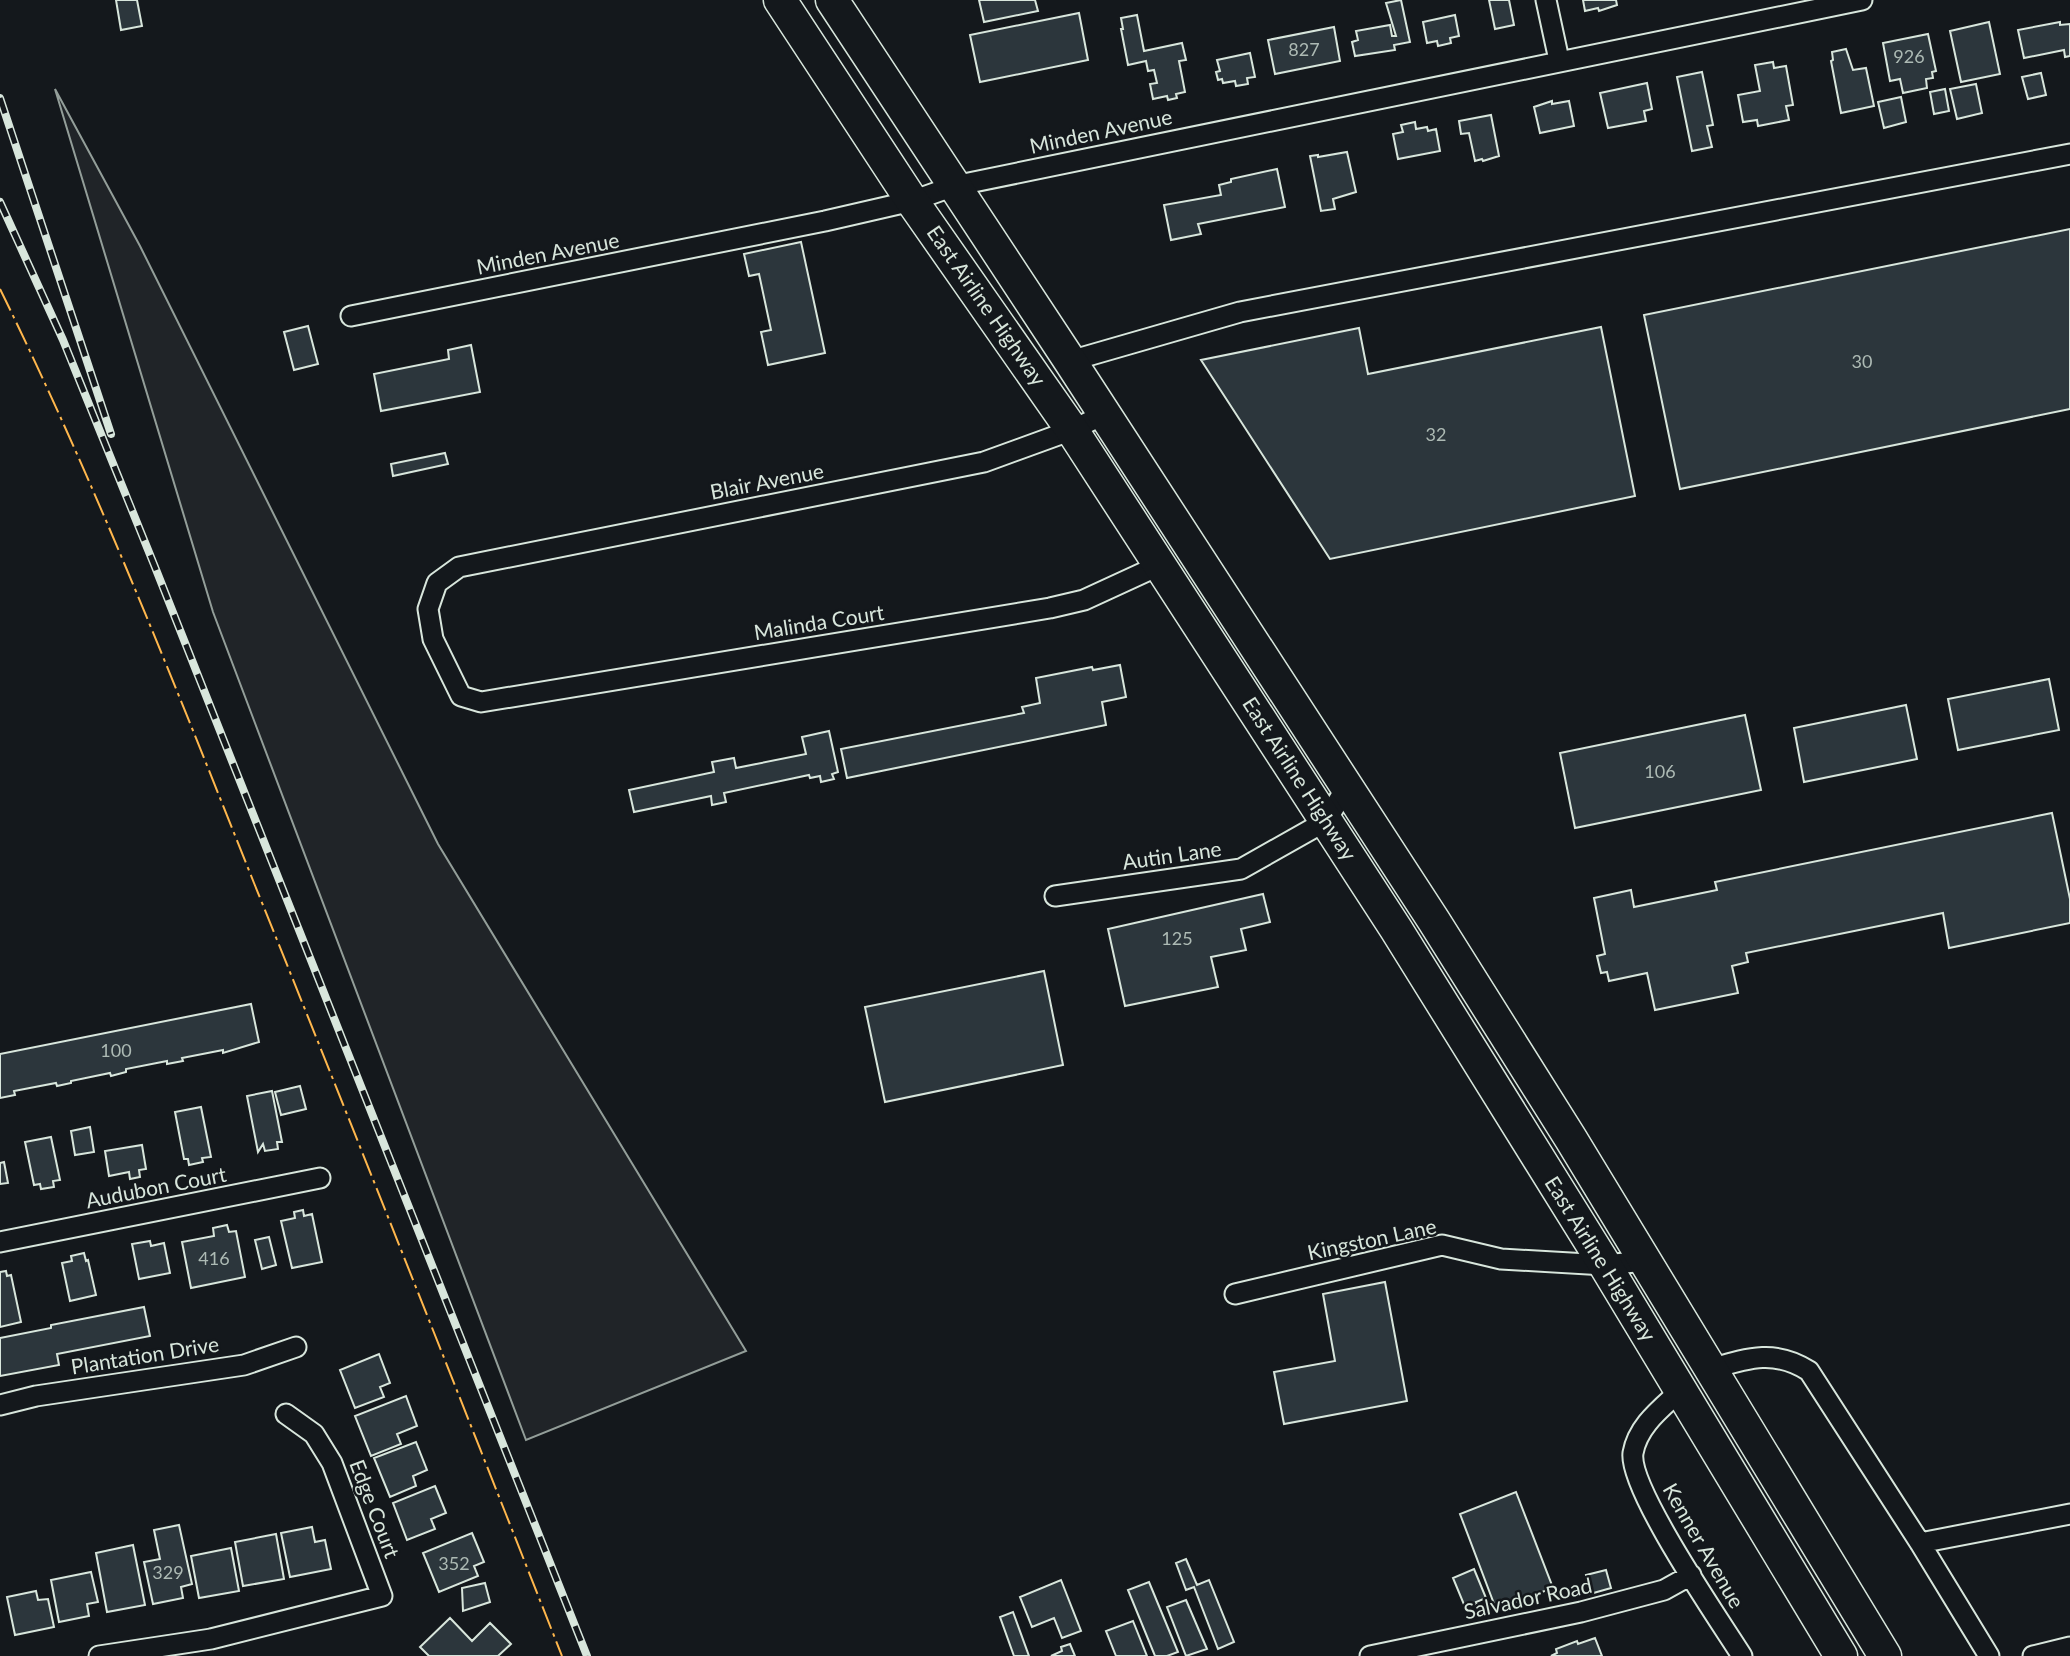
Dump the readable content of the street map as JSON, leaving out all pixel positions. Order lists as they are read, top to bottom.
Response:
{
  "streets": {
    "highway": ["East Airline Highway"],
    "street": [
      "Minden Avenue",
      "Blair Avenue",
      "Malinda Court",
      "Autin Lane",
      "Audubon Court",
      "Kingston Lane",
      "Plantation Drive",
      "Edge Court",
      "Kenner Avenue",
      "Salvador Road"
    ]
  },
  "crossings": [
    ["Minden Avenue", "East Airline Highway"],
    ["East Airline Highway", "Blair Avenue"],
    ["East Airline Highway", "Malinda Court"],
    ["East Airline Highway", "Autin Lane"],
    ["East Airline Highway", "Kingston Lane"],
    ["East Airline Highway", "Kenner Avenue"],
    ["Blair Avenue", "Malinda Court"],
    ["Kenner Avenue", "Salvador Road"]
  ],
  "house_numbers": [
    "827",
    "926",
    "30",
    "32",
    "106",
    "125",
    "100",
    "416",
    "352",
    "329"
  ]
}
